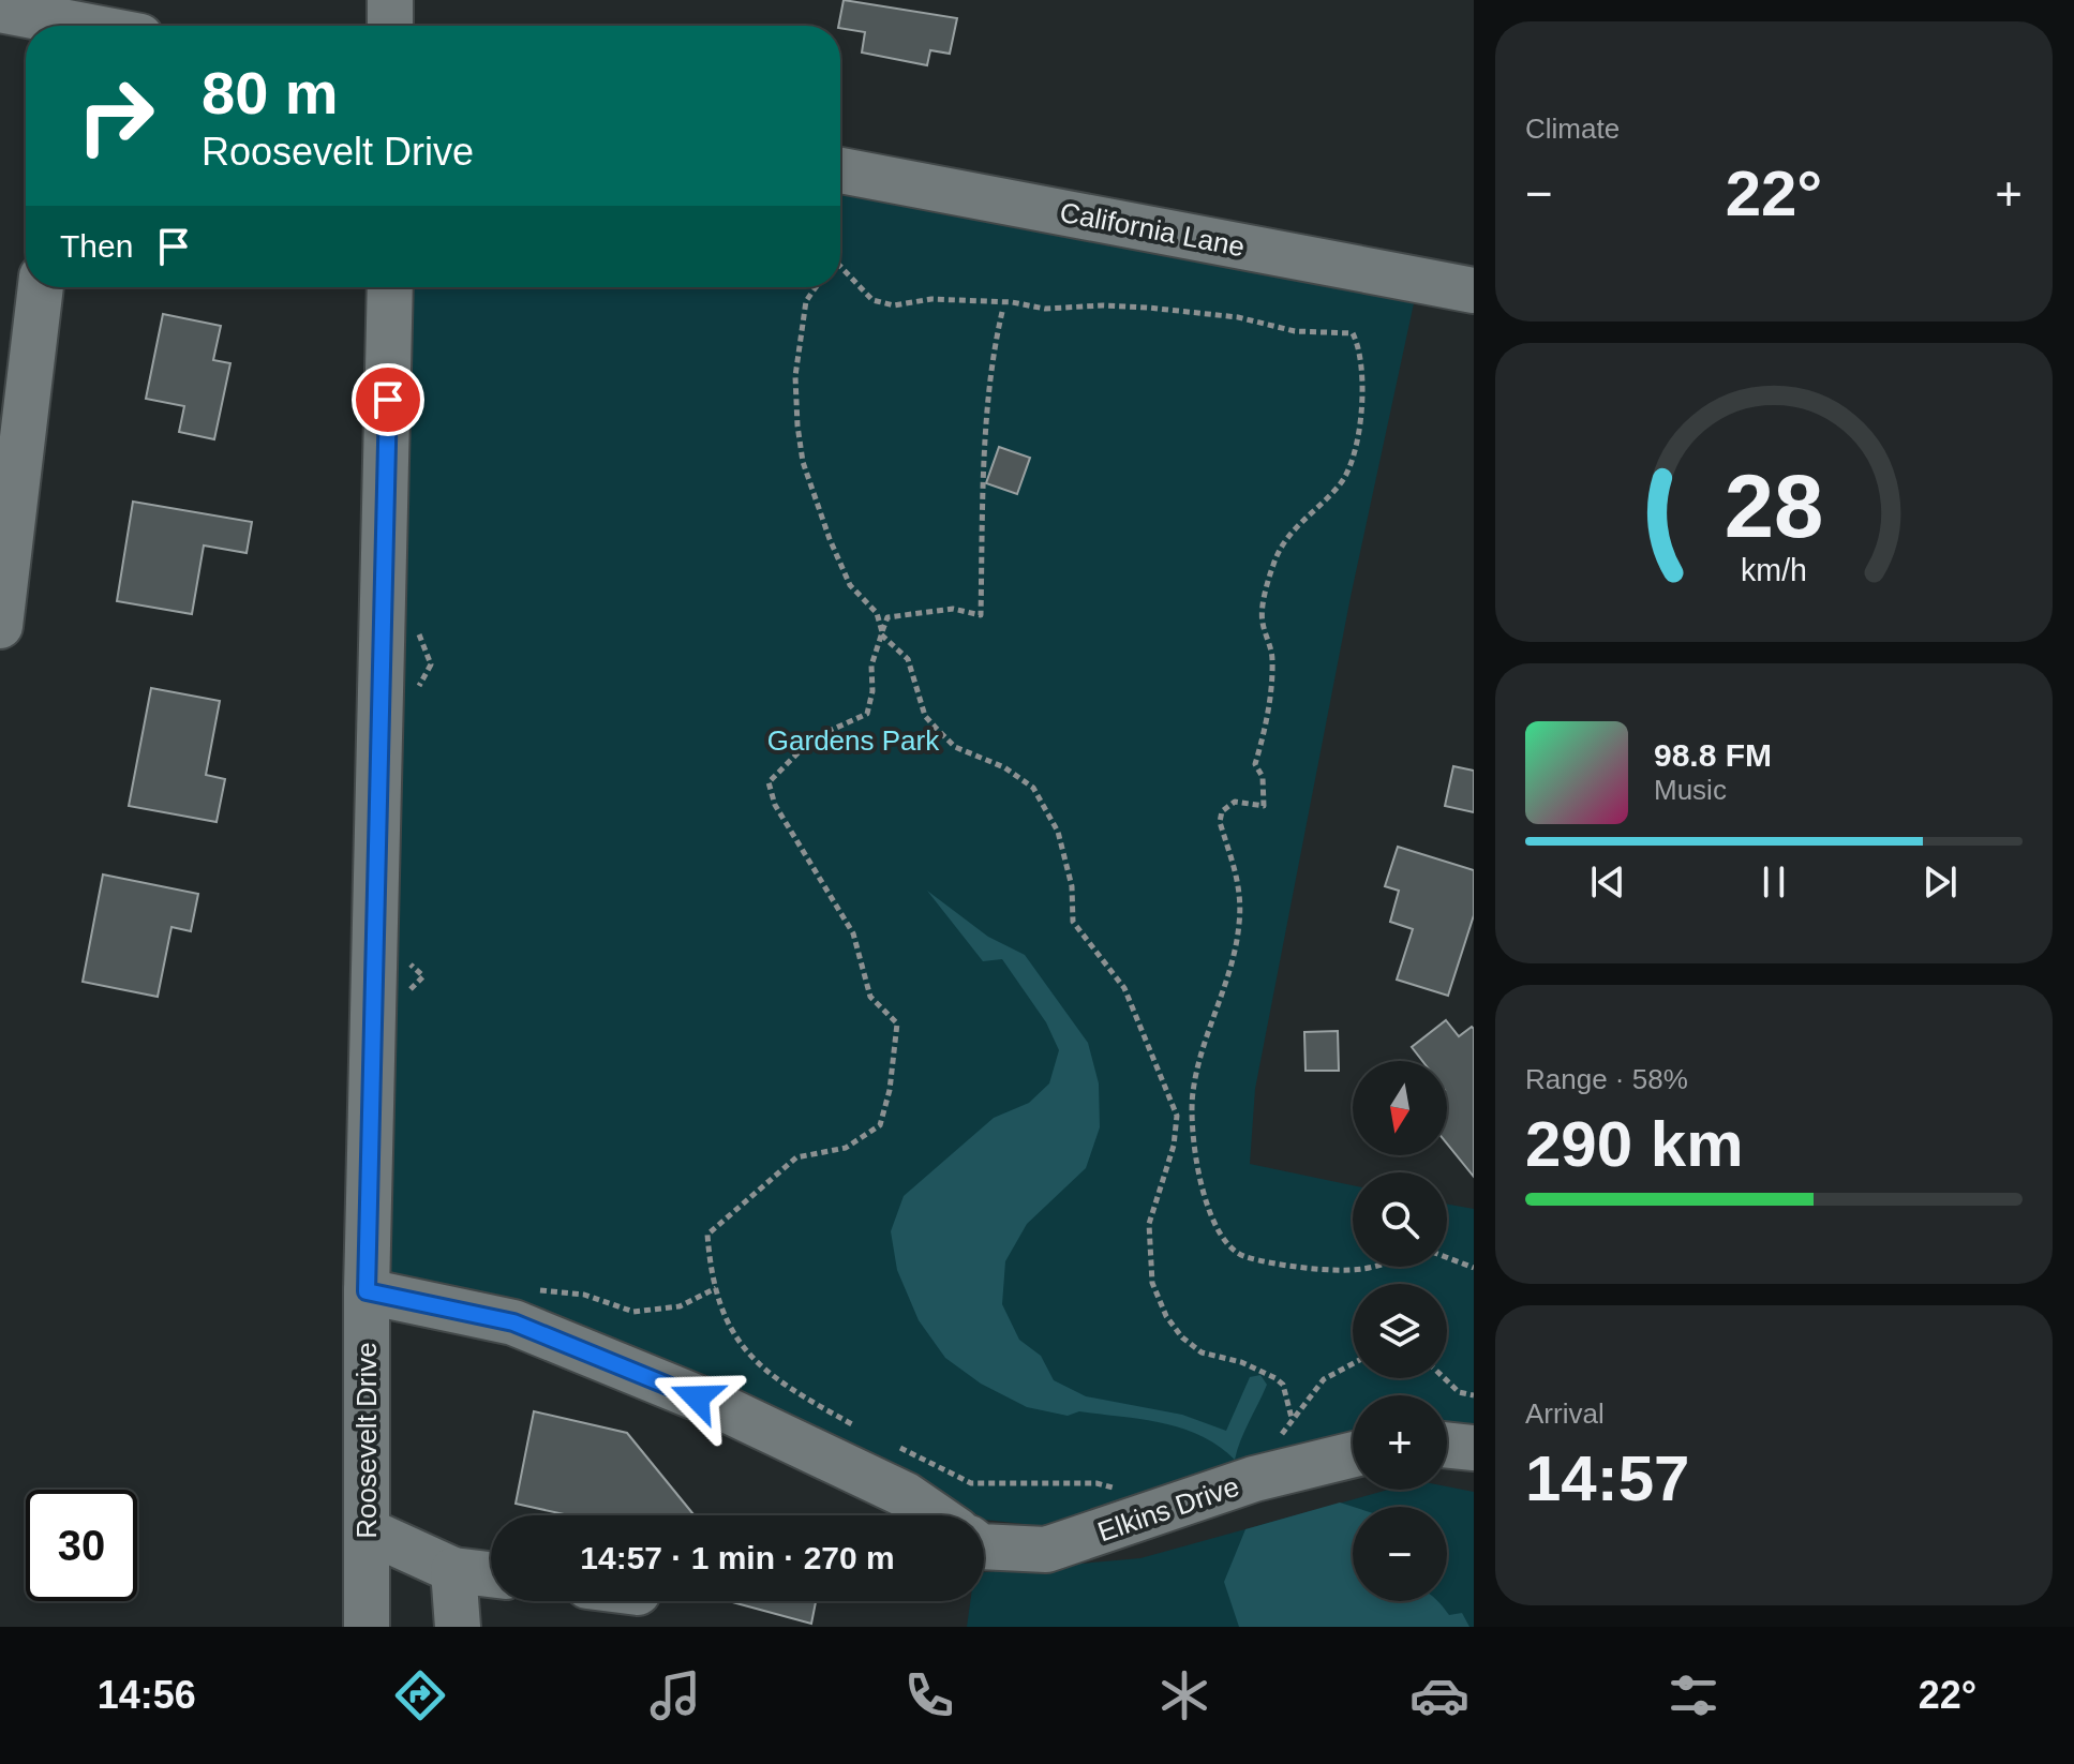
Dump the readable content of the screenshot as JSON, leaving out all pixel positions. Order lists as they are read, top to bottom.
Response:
{
  "streets": {
    "street": ["California Lane", "Roosevelt Drive", "Elkins Drive"]
  },
  "parks": ["Gardens Park"],
  "north": "bottom",
  "page": {
    "tile": [
      "Climate",
      ["Range · 58%", "290 km"],
      ["Arrival", "14:57"]
    ],
    "turn": ["80 m", "Roosevelt Drive"],
    "heat": ["−", "22°", "+"],
    "then": "Then",
    "song": ["98.8 FM", "Music"],
    "map_buttons": ["+", "−"],
    "limit": "30",
    "trip": "14:57 · 1 min · 270 m",
    "tabs": ["14:56", "22°"],
    "gauge": ["28", "km/h"]
  }
}
